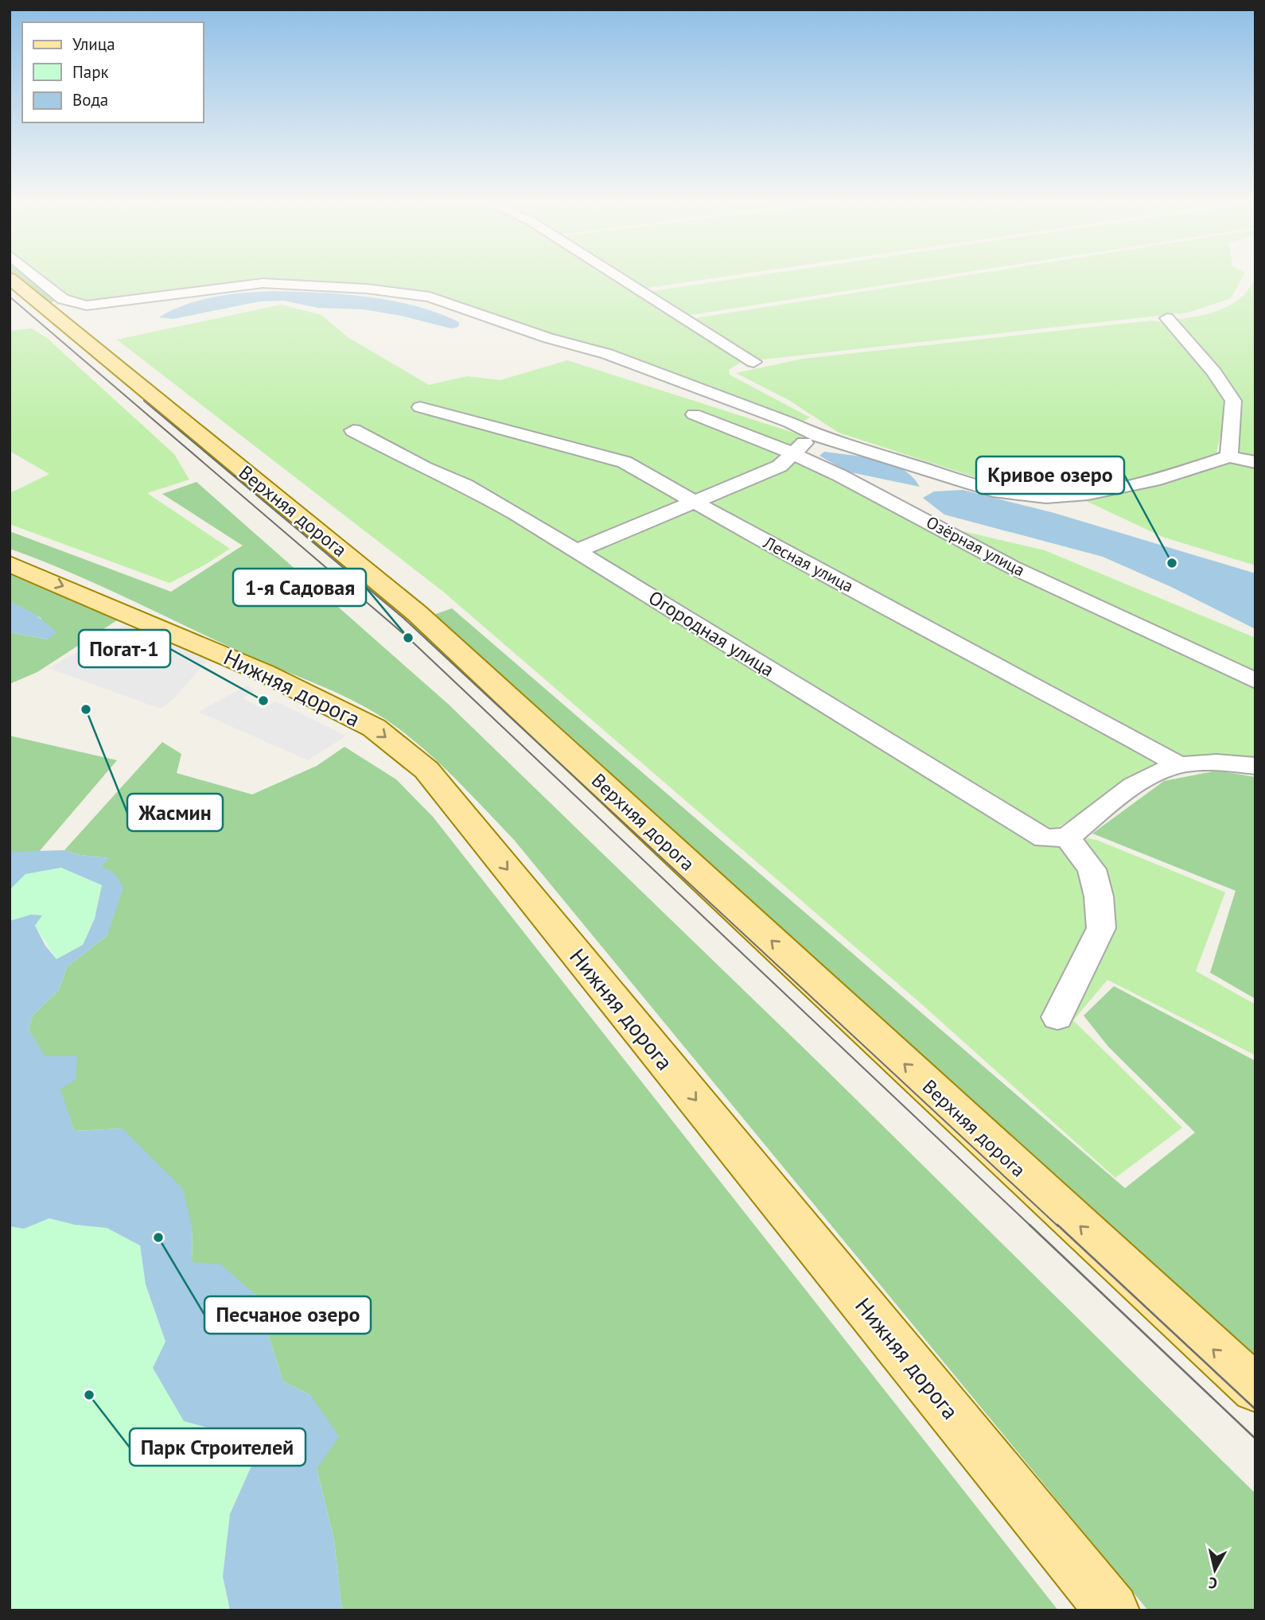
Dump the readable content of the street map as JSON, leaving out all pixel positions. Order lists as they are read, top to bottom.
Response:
{
  "streets": {
    "main road": ["Верхняя дорога", "Нижняя дорога"],
    "street": ["Озёрная улица", "Лесная улица", "Огородная улица"]
  },
  "one_way": ["Верхняя дорога", "Нижняя дорога"],
  "places": [
    "Кривое озеро",
    "1-я Садовая",
    "Погат-1",
    "Жасмин",
    "Песчаное озеро",
    "Парк Строителей"
  ],
  "legend": ["Улица", "Парк", "Вода"],
  "north": "bottom"
}
